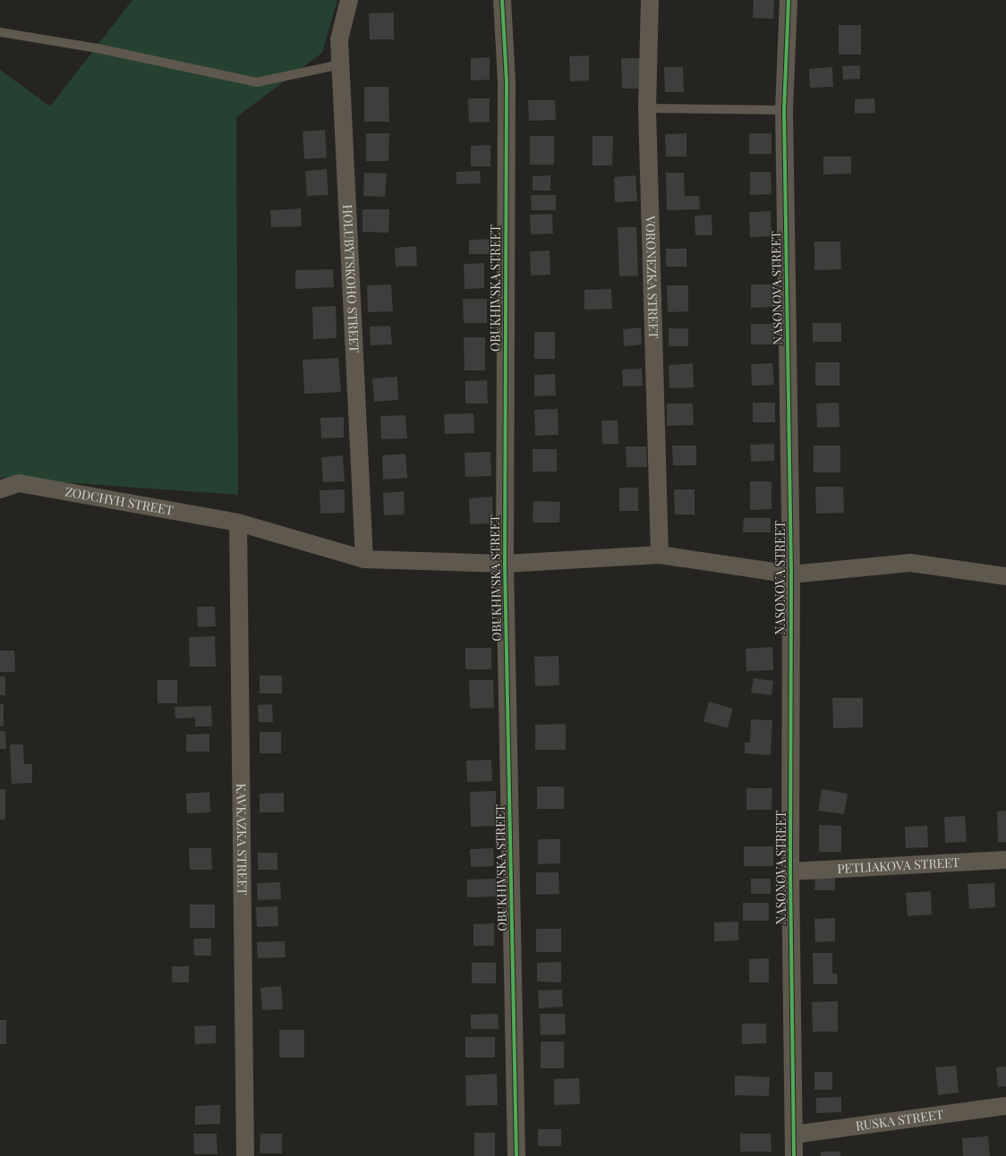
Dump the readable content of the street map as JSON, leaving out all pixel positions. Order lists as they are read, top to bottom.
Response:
{
  "streets": {
    "street": [
      "VORONEZKA STREET",
      "HOLUBYTSKOHO STREET",
      "OBUKHIVSKA STREET",
      "NASONOVA STREET",
      "ZODCHYH STREET",
      "KAVKAZKA STREET",
      "PETLIAKOVA STREET",
      "RUSKA STREET"
    ]
  },
  "crossings": [
    ["VORONEZKA STREET", "ZODCHYH STREET"],
    ["HOLUBYTSKOHO STREET", "ZODCHYH STREET"],
    ["OBUKHIVSKA STREET", "ZODCHYH STREET"],
    ["NASONOVA STREET", "ZODCHYH STREET"],
    ["NASONOVA STREET", "PETLIAKOVA STREET"],
    ["NASONOVA STREET", "RUSKA STREET"],
    ["ZODCHYH STREET", "KAVKAZKA STREET"]
  ]
}
